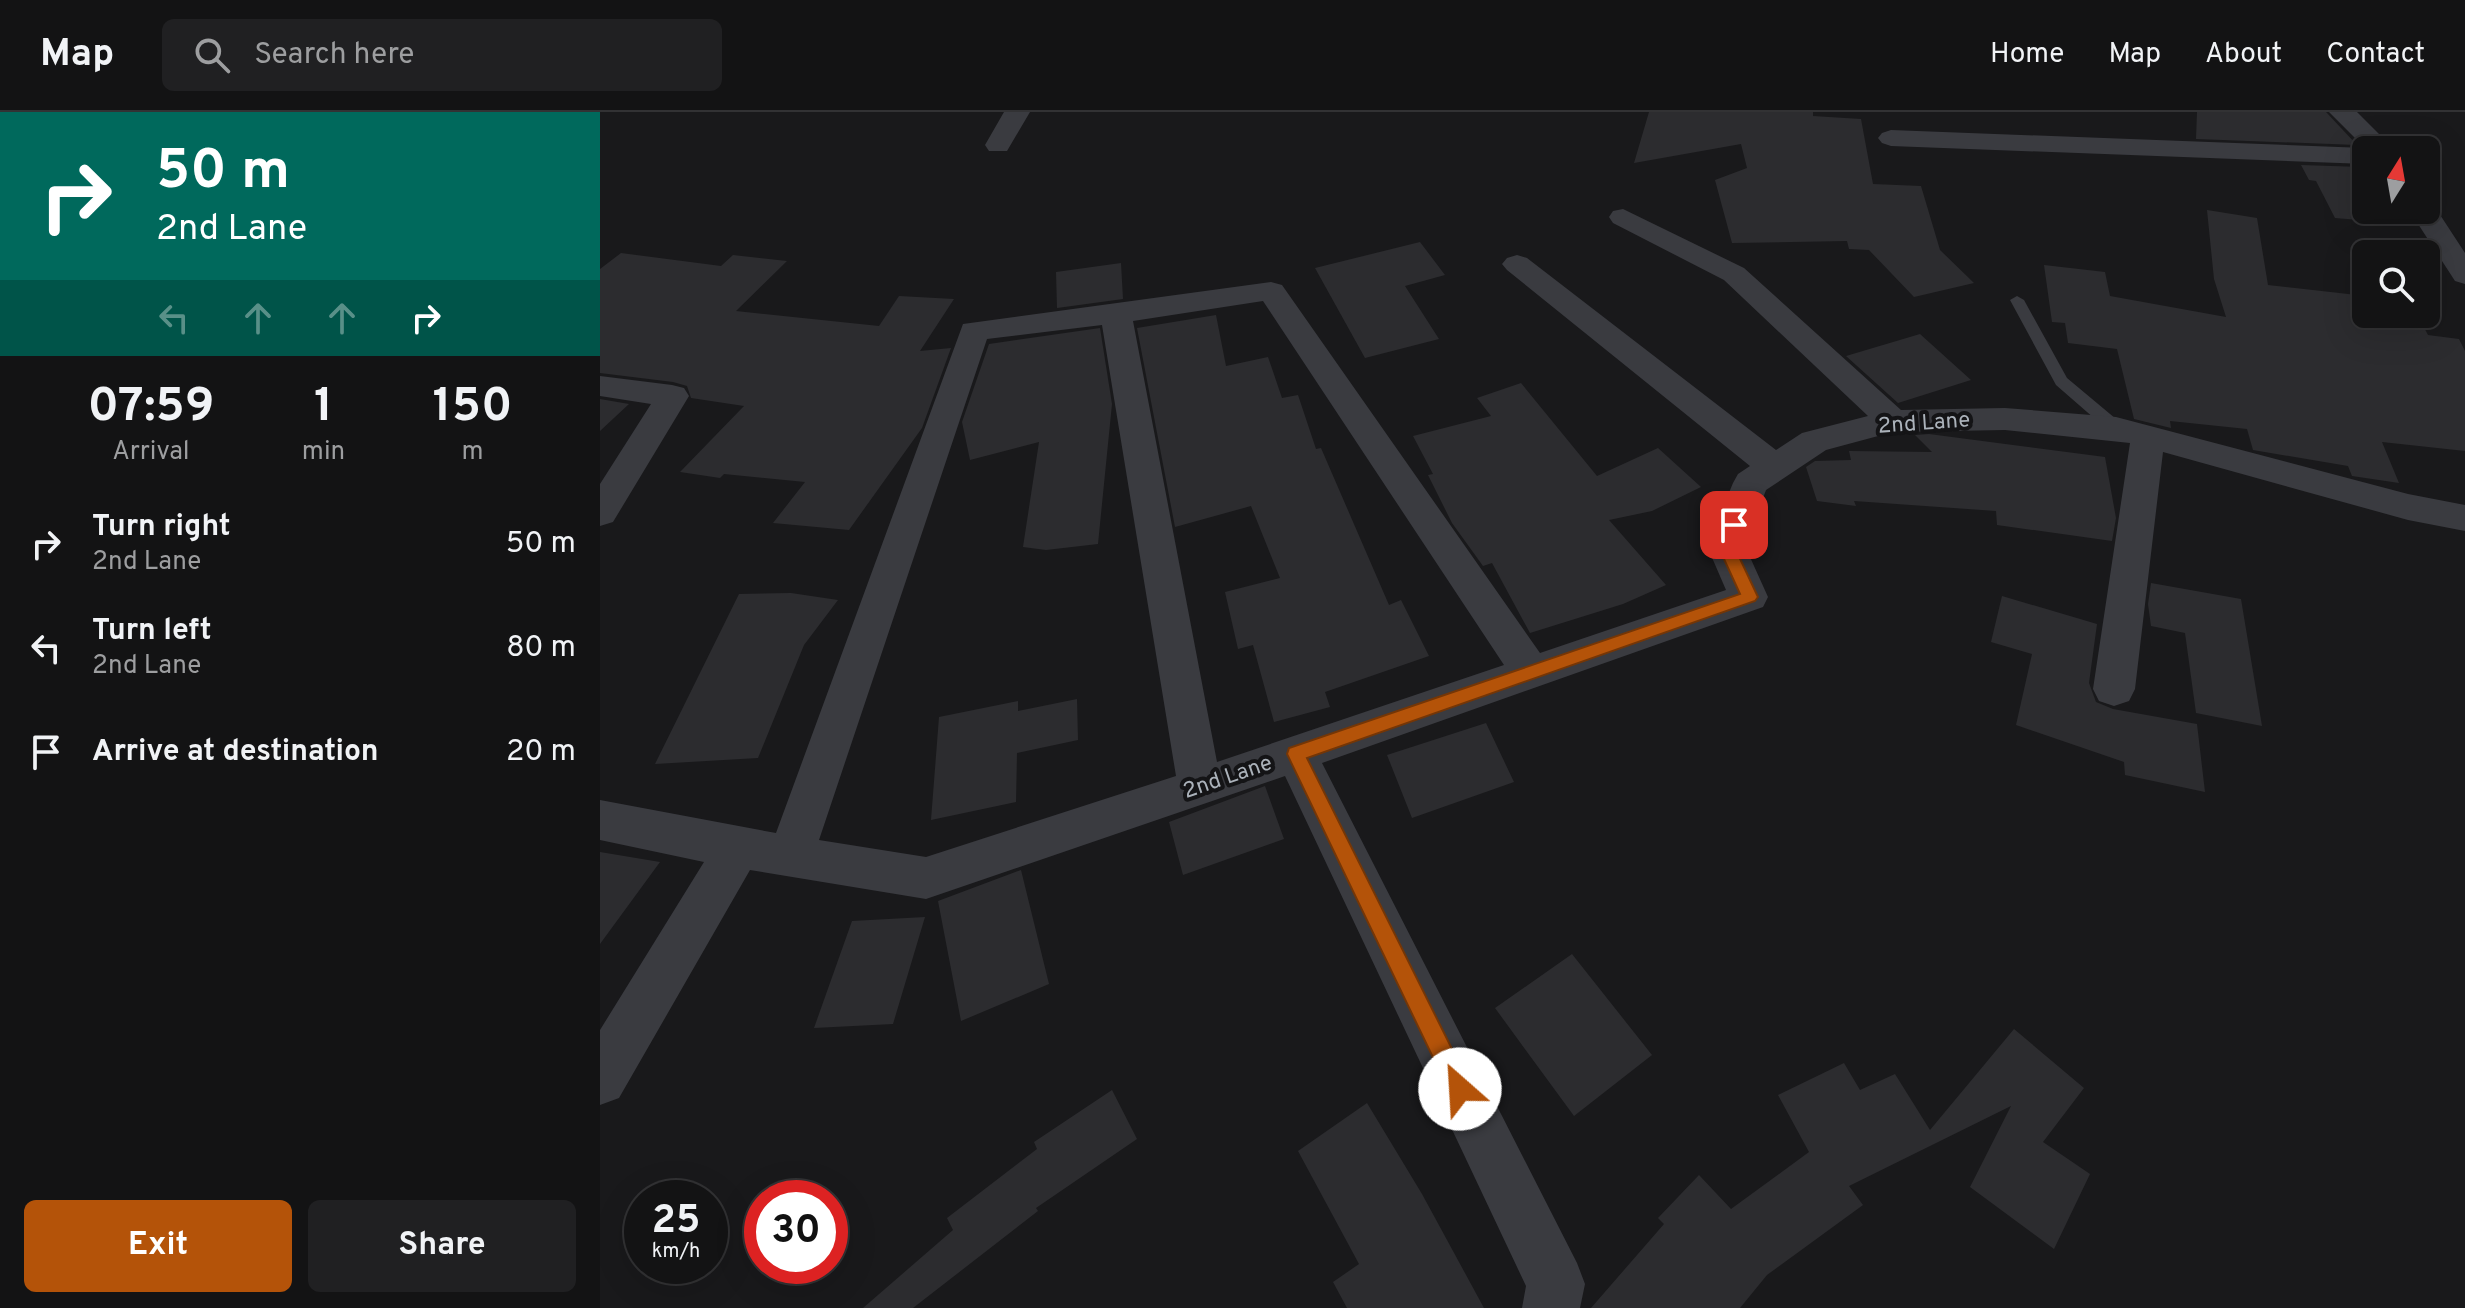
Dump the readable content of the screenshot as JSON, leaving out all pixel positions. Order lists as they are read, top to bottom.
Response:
{
  "streets": {
    "street": ["2nd Lane"]
  },
  "north": "top",
  "page": {
    "header": "Map",
    "search": "Search here",
    "nav": [
      "Home",
      "Map",
      "About",
      "Contact"
    ],
    "turn": ["50 m", "2nd Lane"],
    "eta": [
      "07:59",
      "Arrival",
      "1",
      "min",
      "150",
      "m"
    ],
    "list": [
      {
        "name": "Turn right",
        "note": "2nd Lane",
        "value": "50 m"
      },
      {
        "name": "Turn left",
        "note": "2nd Lane",
        "value": "80 m"
      },
      {
        "name": "Arrive at destination",
        "value": "20 m"
      }
    ],
    "speed": "25 km/h",
    "limit": "30",
    "buttons": ["Exit", "Share"]
  }
}
